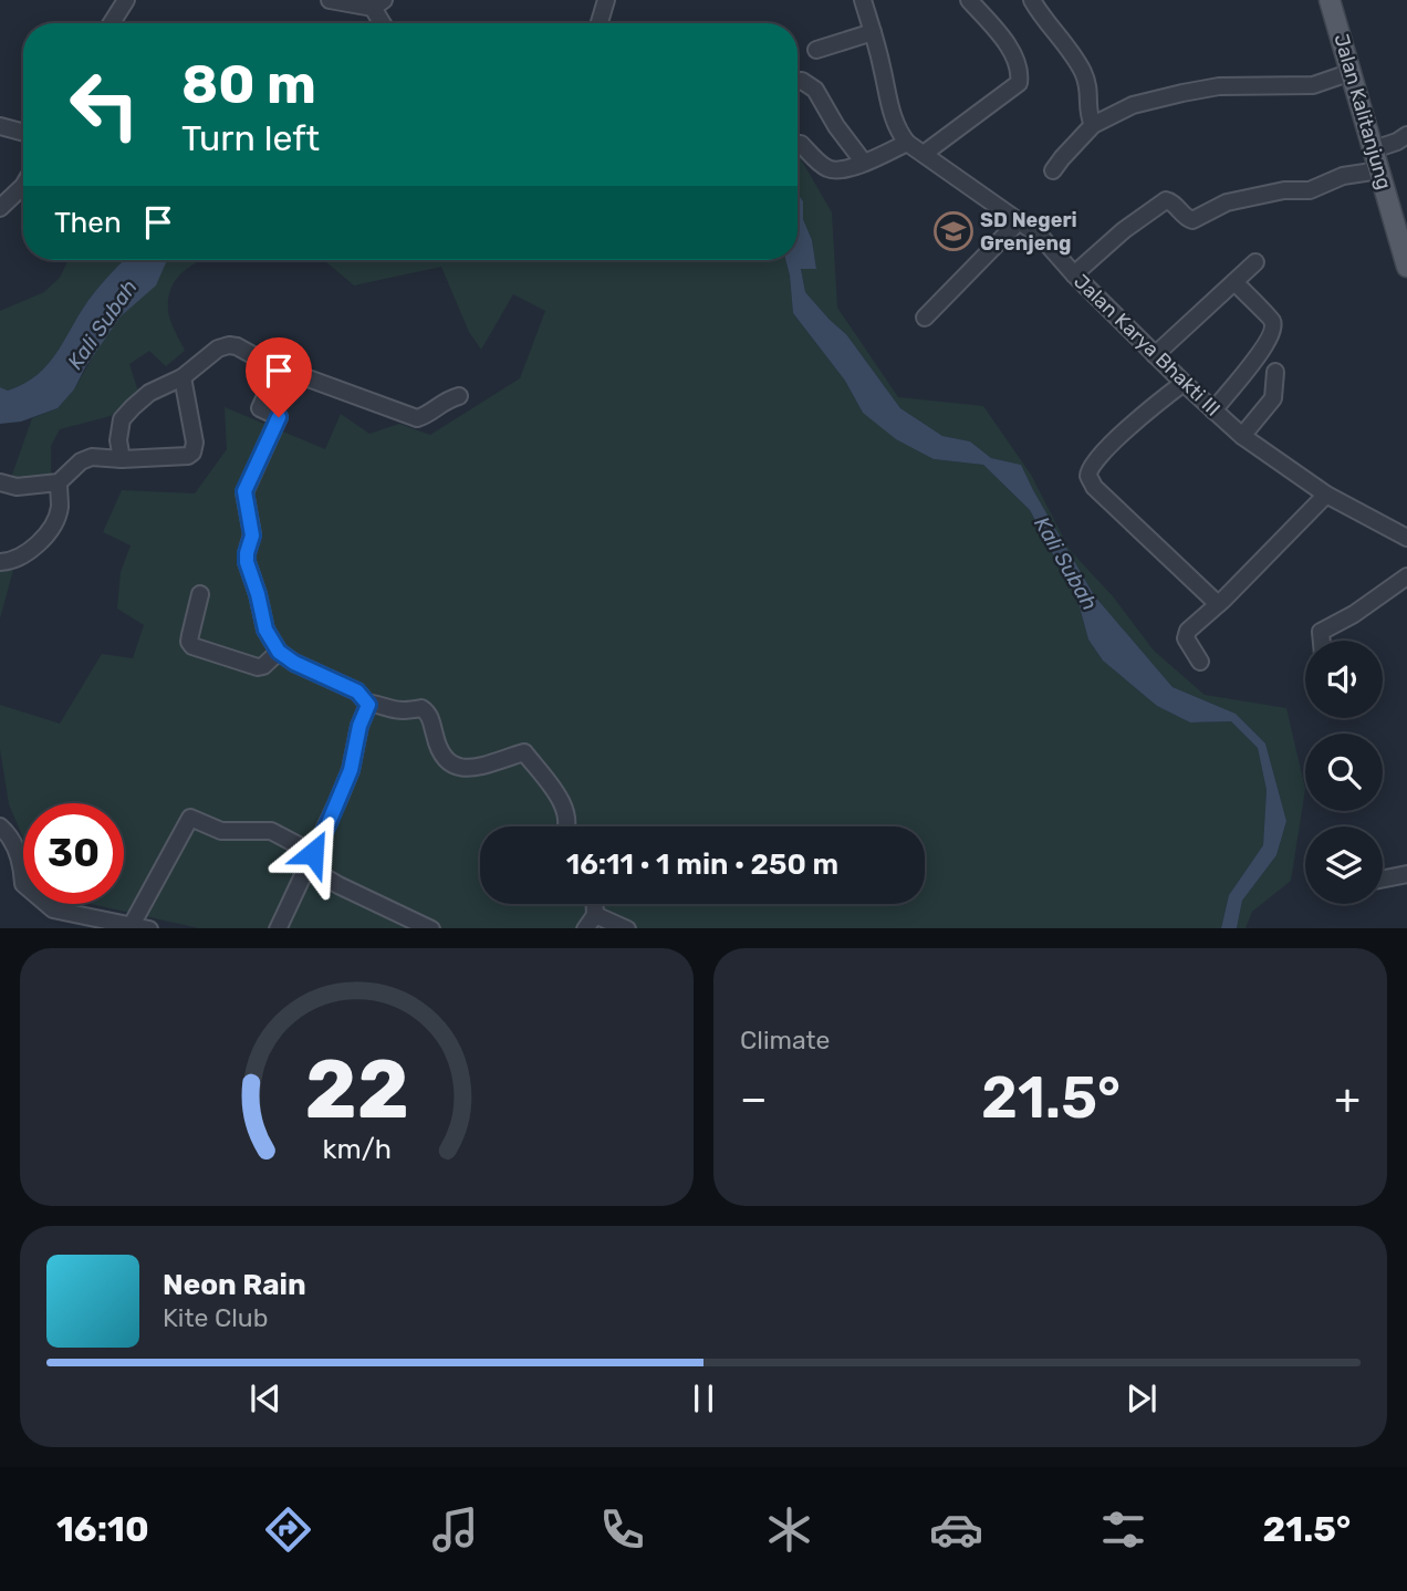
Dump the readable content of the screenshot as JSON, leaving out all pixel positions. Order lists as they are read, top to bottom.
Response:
{
  "streets": {
    "main road": ["Jalan Kalitanjung"],
    "street": ["Jalan Karya Bhakti III"]
  },
  "water": ["Kali Subah"],
  "places": {
    "school or university": ["SD Negeri Grenjeng"]
  },
  "page": {
    "turn": ["80 m", "Turn left"],
    "then": "Then",
    "limit": "30",
    "trip": "16:11 · 1 min · 250 m",
    "tile": "Climate",
    "heat": ["−", "21.5°", "+"],
    "song": ["Neon Rain", "Kite Club"],
    "tabs": ["16:10", "21.5°"],
    "gauge": ["22", "km/h"]
  }
}
